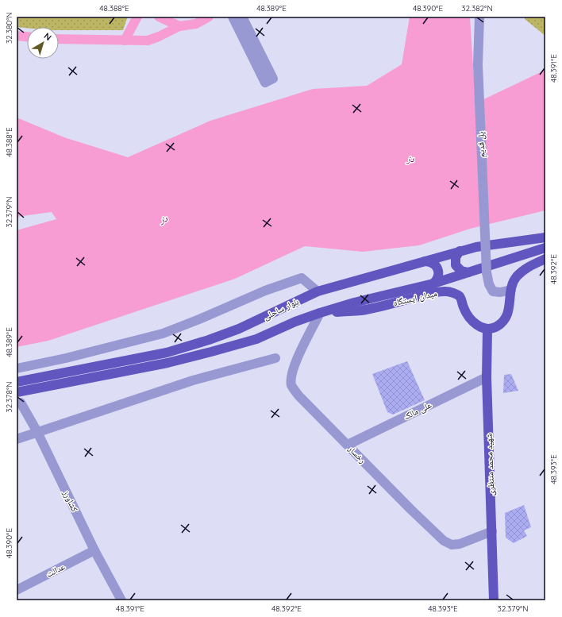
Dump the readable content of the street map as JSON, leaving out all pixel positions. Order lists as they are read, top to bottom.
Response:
{
  "streets": {
    "main road": ["میدان ایستگاه", "بلوار ساحلی", "شهید محمد منتظری"],
    "street": [
      "پل قدیم",
      "علی مالک",
      "رخسار",
      "کشاورز",
      "عدالت"
    ]
  },
  "crossings": [
    ["میدان ایستگاه", "بلوار ساحلی"],
    ["میدان ایستگاه", "رخسار"],
    ["میدان ایستگاه", "شهید محمد منتظری"],
    ["بلوار ساحلی", "رخسار"],
    ["علی مالک", "رخسار"],
    ["علی مالک", "شهید محمد منتظری"],
    ["رخسار", "شهید محمد منتظری"],
    ["کشاورز", "عدالت"]
  ],
  "water": ["دز"],
  "north": "top right",
  "coordinates": [
    "48.388°E",
    "48.389°E",
    "48.390°E",
    "32.382°N",
    "32.380°N",
    "48.391°E",
    "32.379°N",
    "48.392°E",
    "32.378°N",
    "48.393°E"
  ]
}
